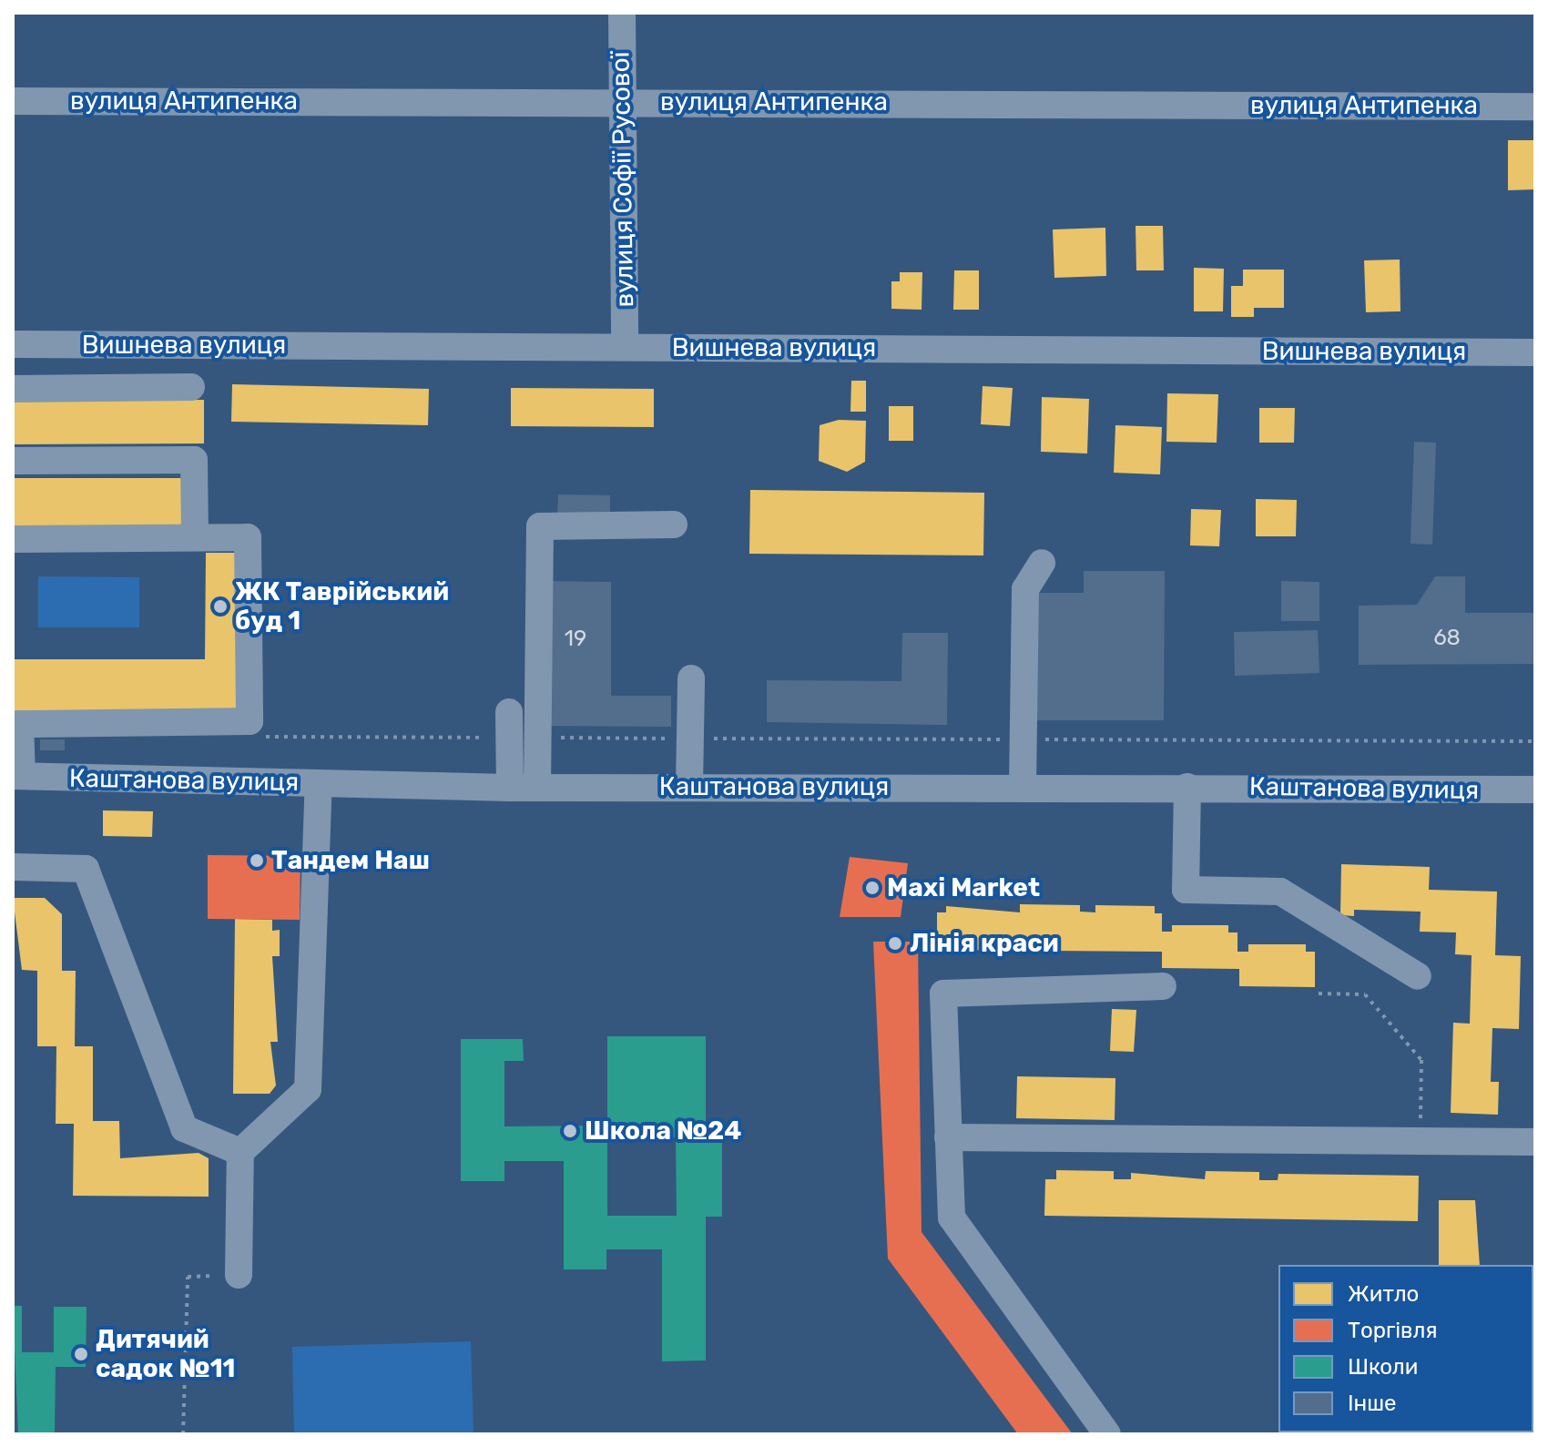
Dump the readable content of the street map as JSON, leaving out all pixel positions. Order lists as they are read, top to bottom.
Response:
{
  "streets": {
    "street": [
      "вулиця Антипенка",
      "вулиця Софії Русової",
      "Вишнева вулиця",
      "Каштанова вулиця"
    ]
  },
  "crossings": [
    ["вулиця Антипенка", "вулиця Софії Русової"],
    ["вулиця Софії Русової", "Вишнева вулиця"]
  ],
  "places": [
    "ЖК Таврійський буд 1",
    "Тандем Наш",
    "Maxi Market",
    "Лінія краси",
    "Школа №24",
    "Дитячий садок №11"
  ],
  "house_numbers": ["68", "19"],
  "legend": [
    "Житло",
    "Торгівля",
    "Школи",
    "Інше"
  ]
}
